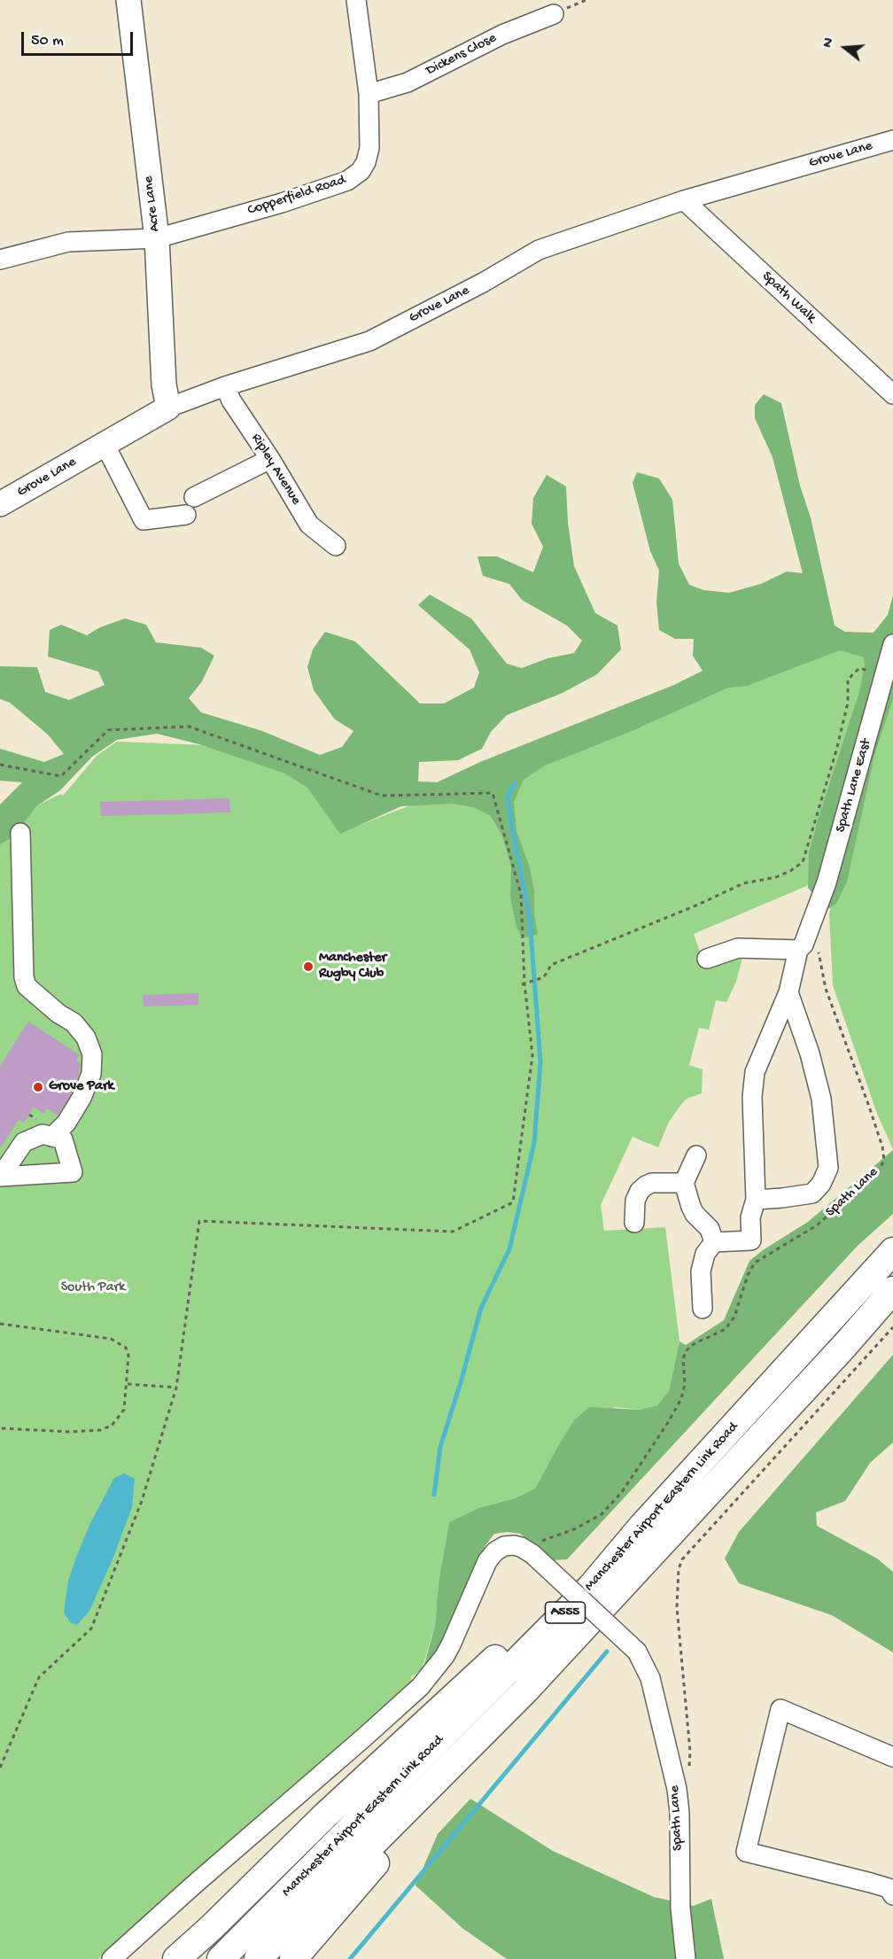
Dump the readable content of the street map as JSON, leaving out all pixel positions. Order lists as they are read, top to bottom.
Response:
{
  "streets": {
    "highway": ["Manchester Airport Eastern Link Road", "A555"],
    "main road": ["Grove Lane", "Acre Lane"],
    "street": [
      "Dickens Close",
      "Copperfield Road",
      "Spath Walk",
      "Ripley Avenue",
      "Spath Lane East",
      "Spath Lane"
    ]
  },
  "crossings": [
    ["Dickens Close", "Copperfield Road"],
    ["Grove Lane", "Acre Lane"],
    ["Grove Lane", "Spath Walk"],
    ["Grove Lane", "Ripley Avenue"],
    ["Copperfield Road", "Acre Lane"]
  ],
  "parks": ["South Park"],
  "places": ["Manchester Rugby Club", "Grove Park"],
  "scale_bar": "50 m",
  "north": "left"
}
